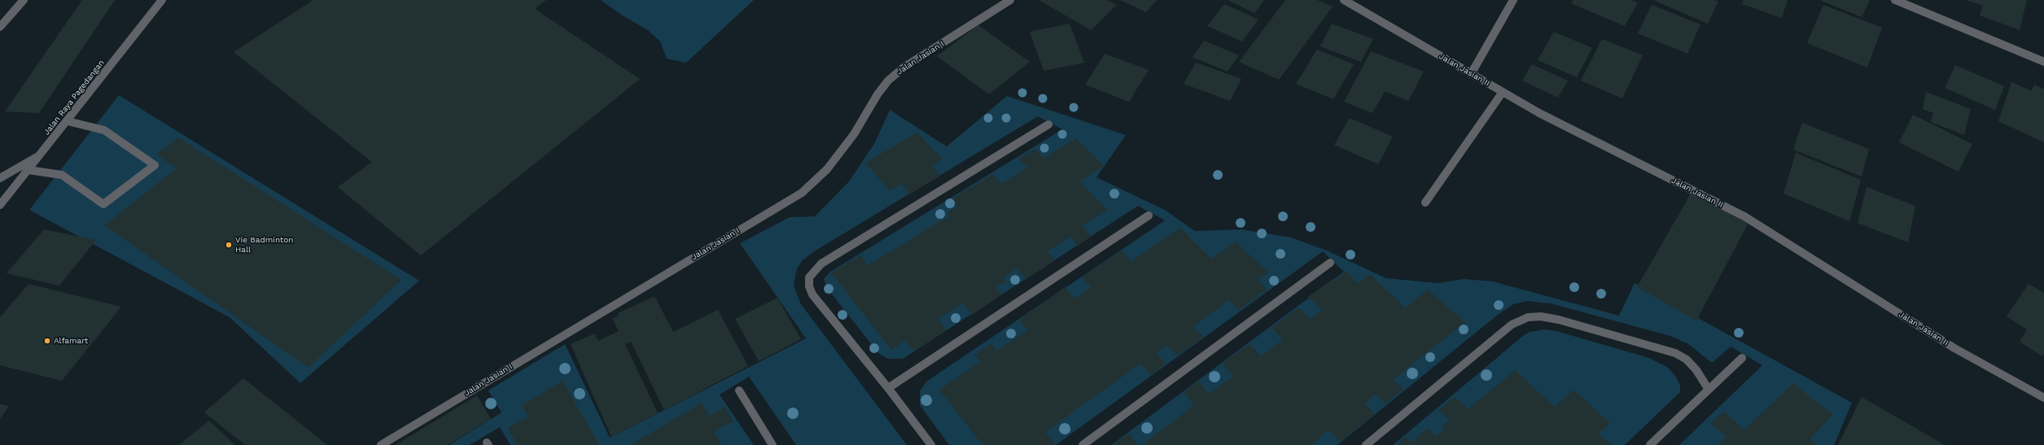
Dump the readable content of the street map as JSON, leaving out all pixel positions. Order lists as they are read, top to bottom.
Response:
{
  "streets": {
    "street": ["Jalan Jasian I", "Jalan Jasian II", "Jalan Raya Pagedangan"]
  },
  "places": ["Vie Badminton Hall", "Alfamart"]
}
